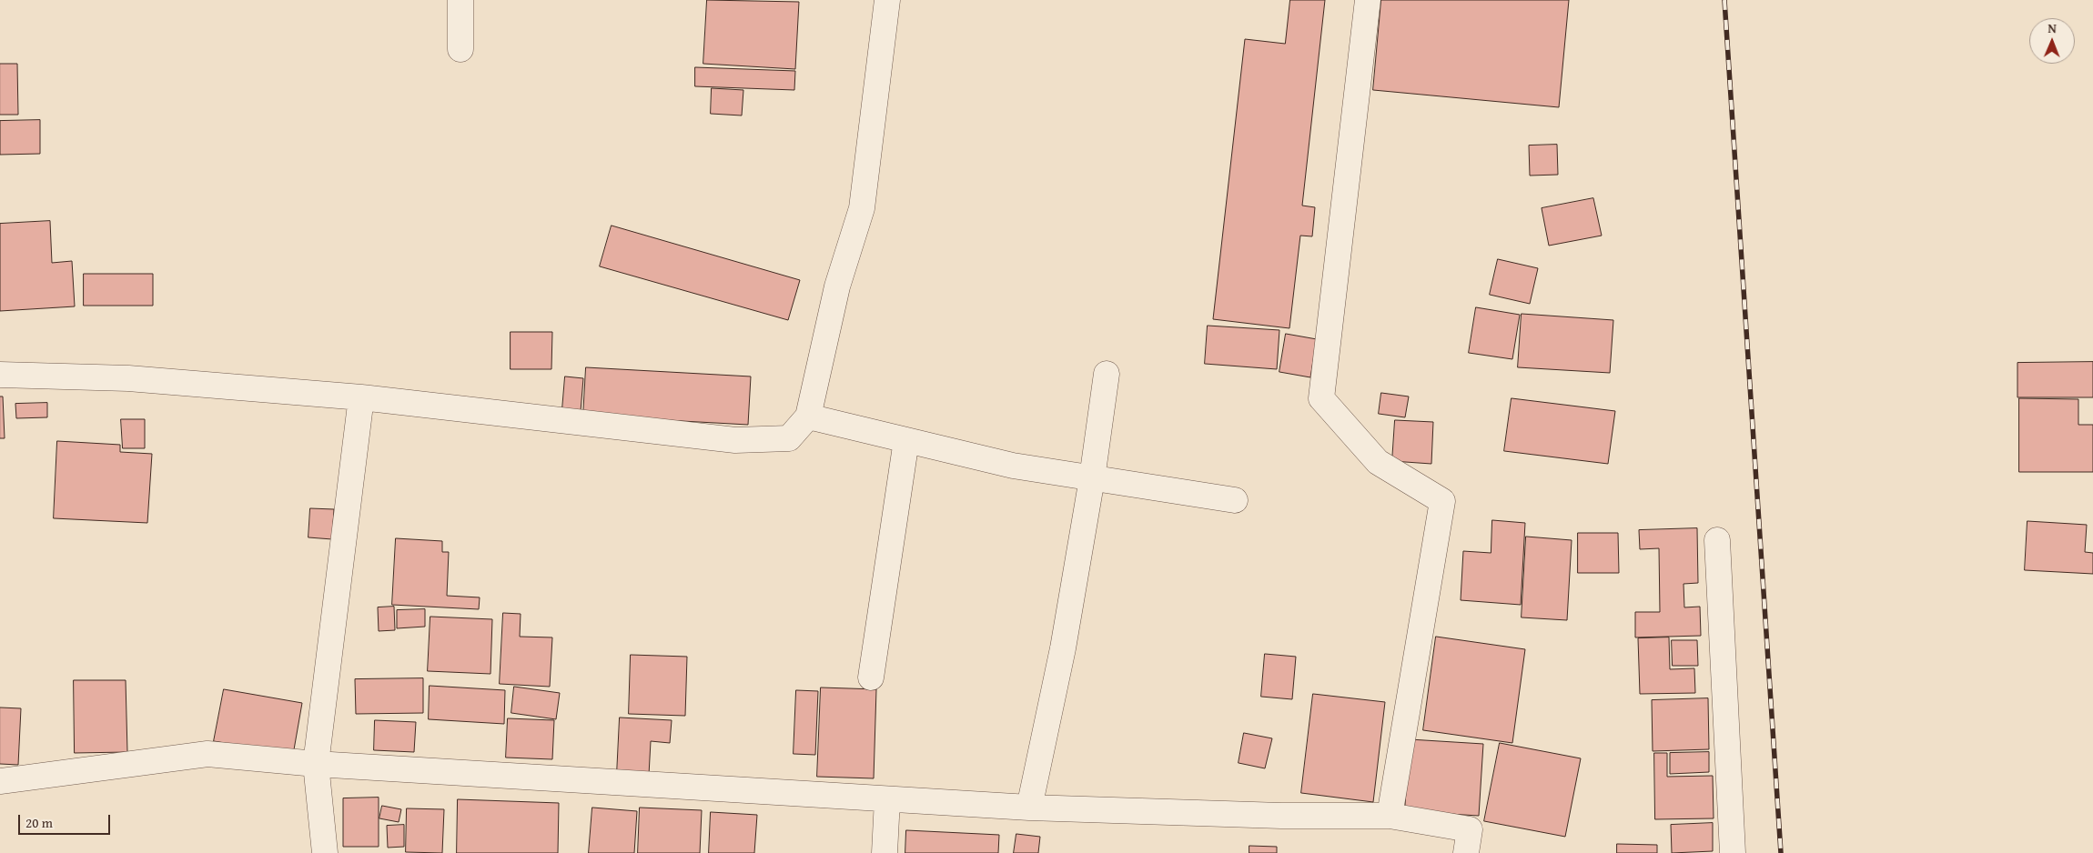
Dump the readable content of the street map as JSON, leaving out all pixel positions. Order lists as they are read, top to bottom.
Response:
{
  "scale_bar": "20 m",
  "north": "top"
}
